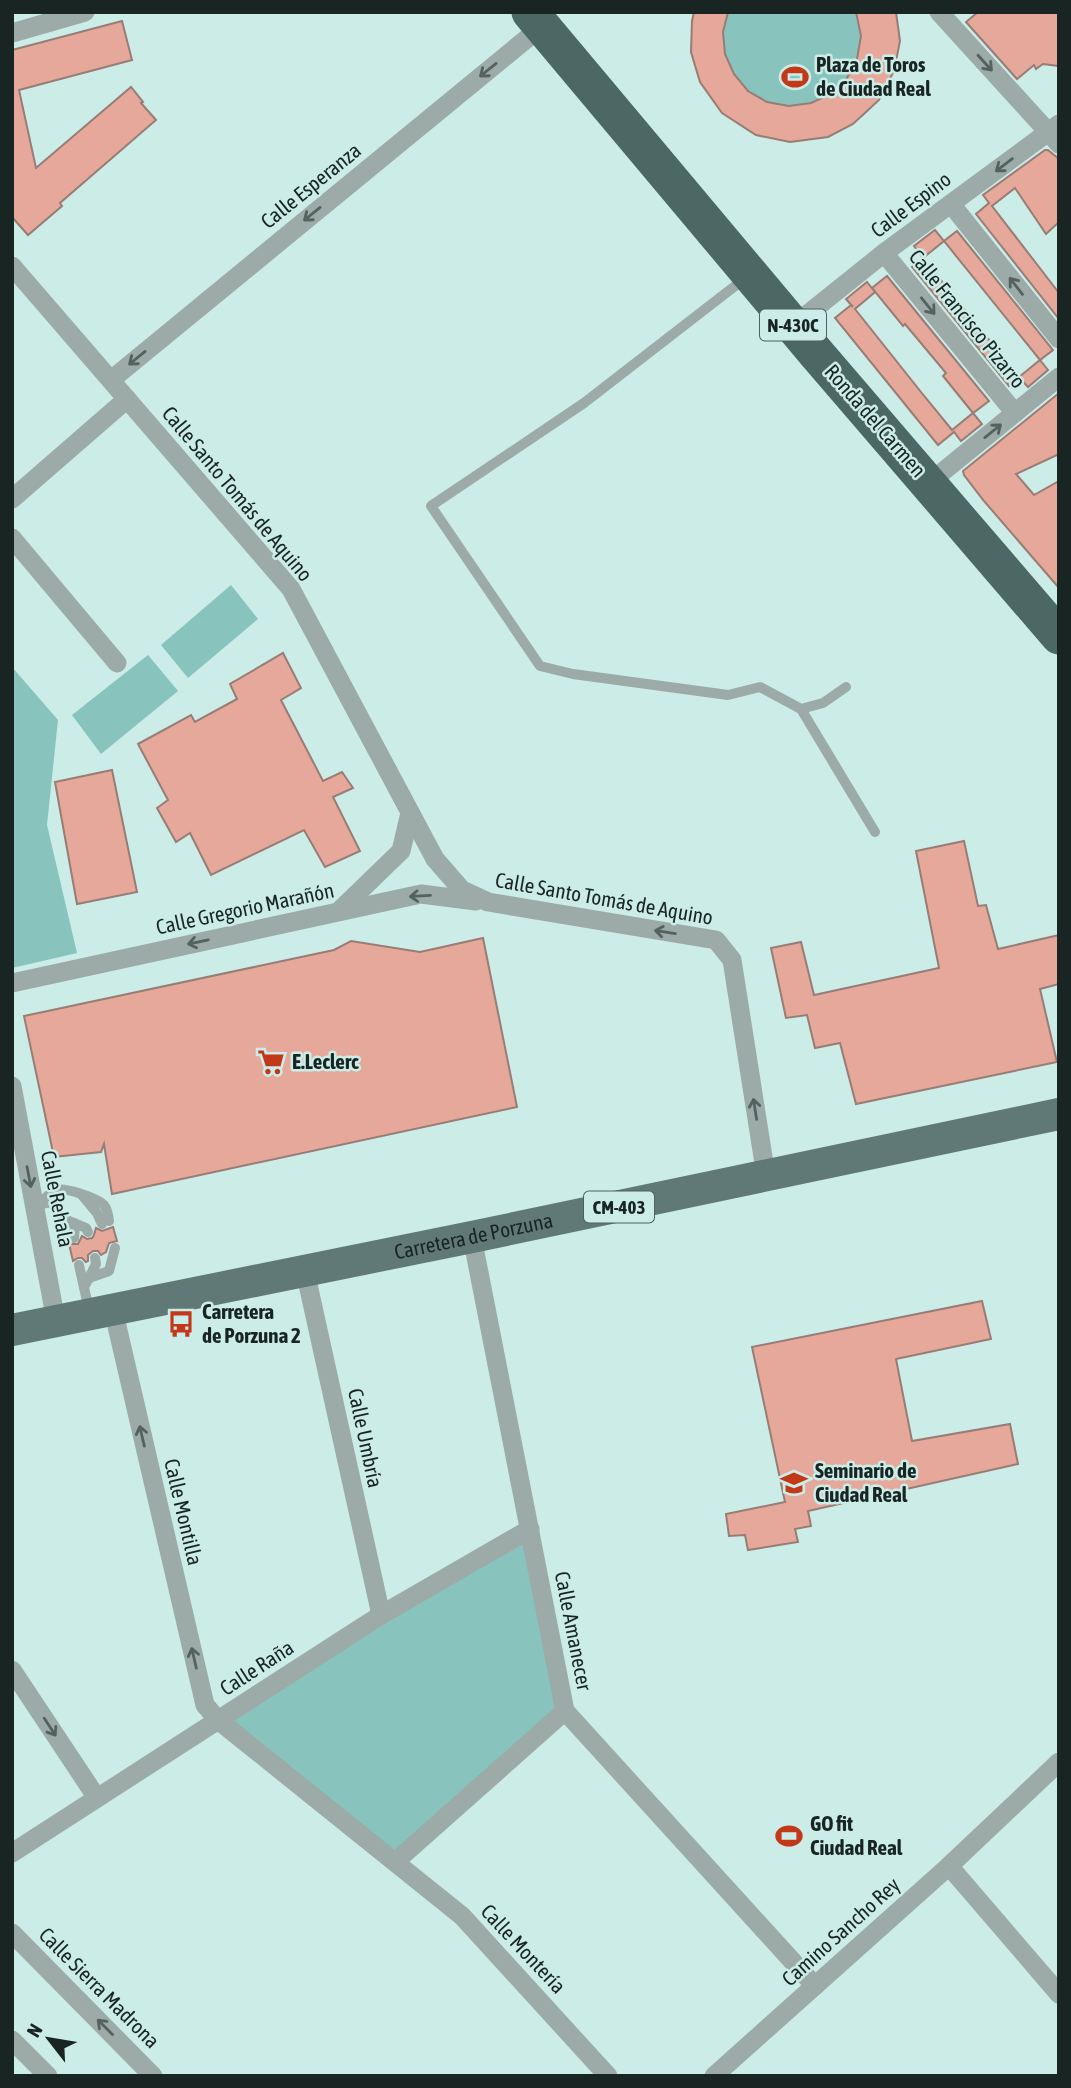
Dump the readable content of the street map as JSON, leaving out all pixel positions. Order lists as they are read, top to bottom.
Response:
{
  "streets": {
    "highway": ["N-430C", "Ronda del Carmen"],
    "main road": ["CM-403", "Carretera de Porzuna"],
    "street": [
      "Calle Esperanza",
      "Calle Espino",
      "Calle Francisco Pizarro",
      "Calle Santo Tomás de Aquino",
      "Calle Gregorio Marañón",
      "Calle Rehala",
      "Calle Umbría",
      "Calle Montilla",
      "Calle Amanecer",
      "Calle Raña",
      "Camino Sancho Rey",
      "Calle Montería",
      "Calle Sierra Madrona"
    ]
  },
  "crossings": [
    ["Calle Esperanza", "Ronda del Carmen"],
    ["Calle Esperanza", "Calle Santo Tomás de Aquino"],
    ["Calle Espino", "Calle Francisco Pizarro"],
    ["Calle Espino", "Ronda del Carmen"],
    ["Calle Santo Tomás de Aquino", "Calle Gregorio Marañón"],
    ["Calle Santo Tomás de Aquino", "Carretera de Porzuna"],
    ["Calle Rehala", "Carretera de Porzuna"],
    ["Carretera de Porzuna", "Calle Umbría"],
    ["Carretera de Porzuna", "Calle Montilla"],
    ["Carretera de Porzuna", "Calle Amanecer"],
    ["Calle Umbría", "Calle Raña"],
    ["Calle Montilla", "Calle Raña"],
    ["Calle Montilla", "Calle Montería"],
    ["Calle Amanecer", "Calle Raña"],
    ["Calle Amanecer", "Camino Sancho Rey"],
    ["Calle Raña", "Calle Montería"]
  ],
  "one_way": [
    "Calle Esperanza",
    "Calle Espino",
    "Calle Gregorio Marañón",
    "Calle Rehala",
    "Calle Sierra Madrona"
  ],
  "places": {
    "sports": ["Plaza de Toros de Ciudad Real", "GO fit Ciudad Real"],
    "supermarket": ["E.Leclerc"],
    "bus stop": ["Carretera de Porzuna 2"],
    "school or university": ["Seminario de Ciudad Real"]
  },
  "north": "top left"
}
